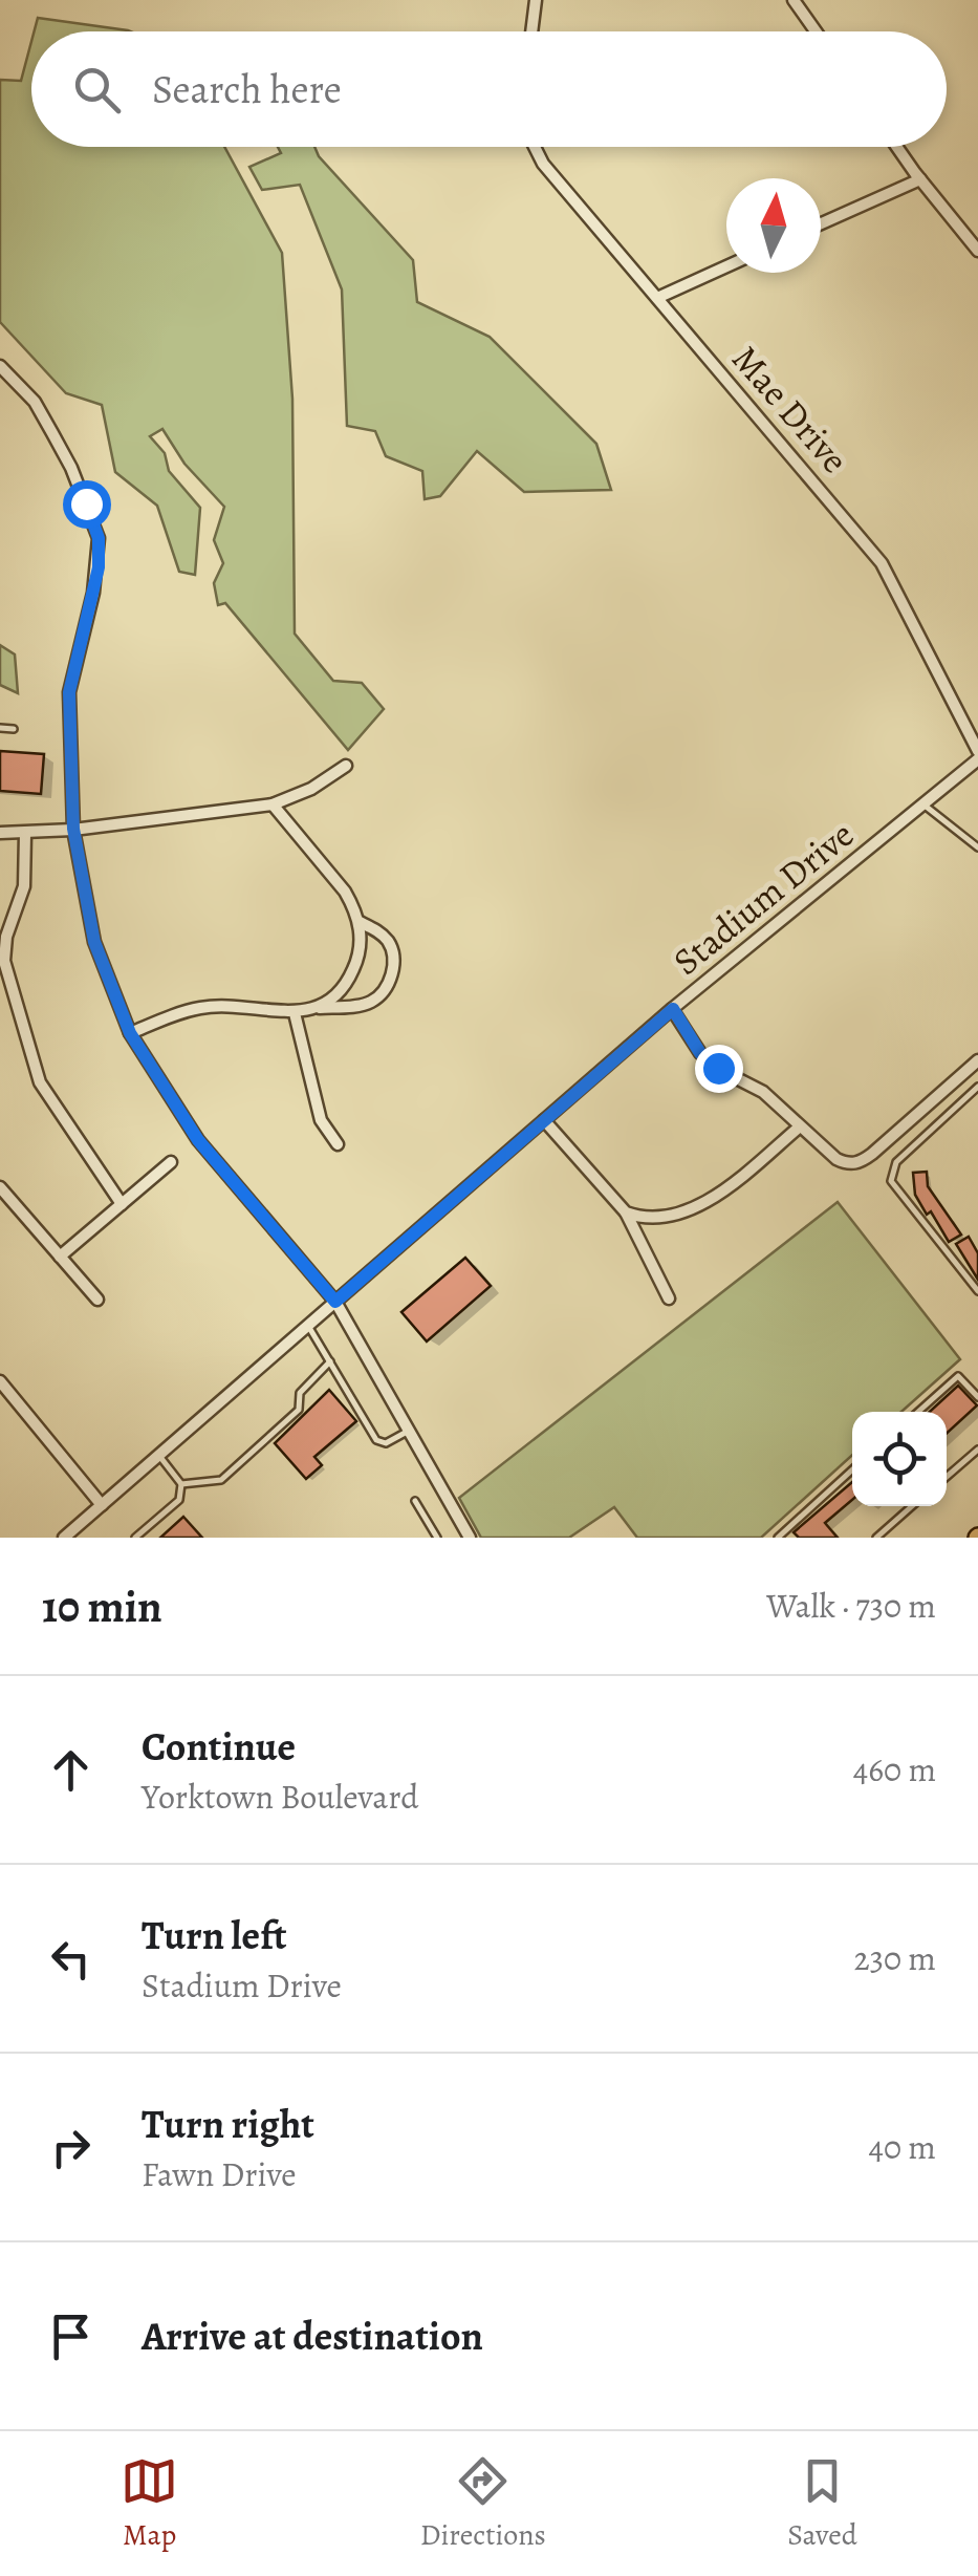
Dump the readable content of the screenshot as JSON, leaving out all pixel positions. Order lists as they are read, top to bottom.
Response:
{
  "streets": {
    "street": ["Mae Drive", "Stadium Drive"]
  },
  "north": "top",
  "page": {
    "search": "Search here",
    "heading": ["10 min", "Walk · 730 m"],
    "list": [
      ["Continue", "Yorktown Boulevard", "460 m"],
      ["Turn left", "Stadium Drive", "230 m"],
      ["Turn right", "Fawn Drive", "40 m"],
      "Arrive at destination"
    ],
    "nav": ["Map", "Directions", "Saved"]
  }
}
